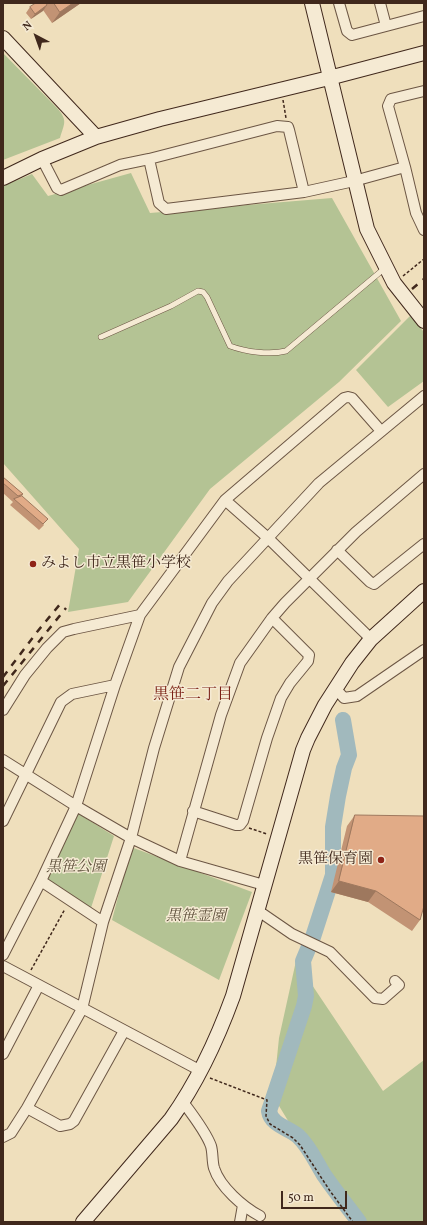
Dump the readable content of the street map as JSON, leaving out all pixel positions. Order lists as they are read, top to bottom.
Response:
{
  "districts": ["黒笹二丁目"],
  "parks": ["黒笹公園", "黒笹霊園"],
  "places": ["みよし市立黒笹小学校", "黒笹保育園"],
  "scale_bar": "50 m",
  "north": "top left"
}
